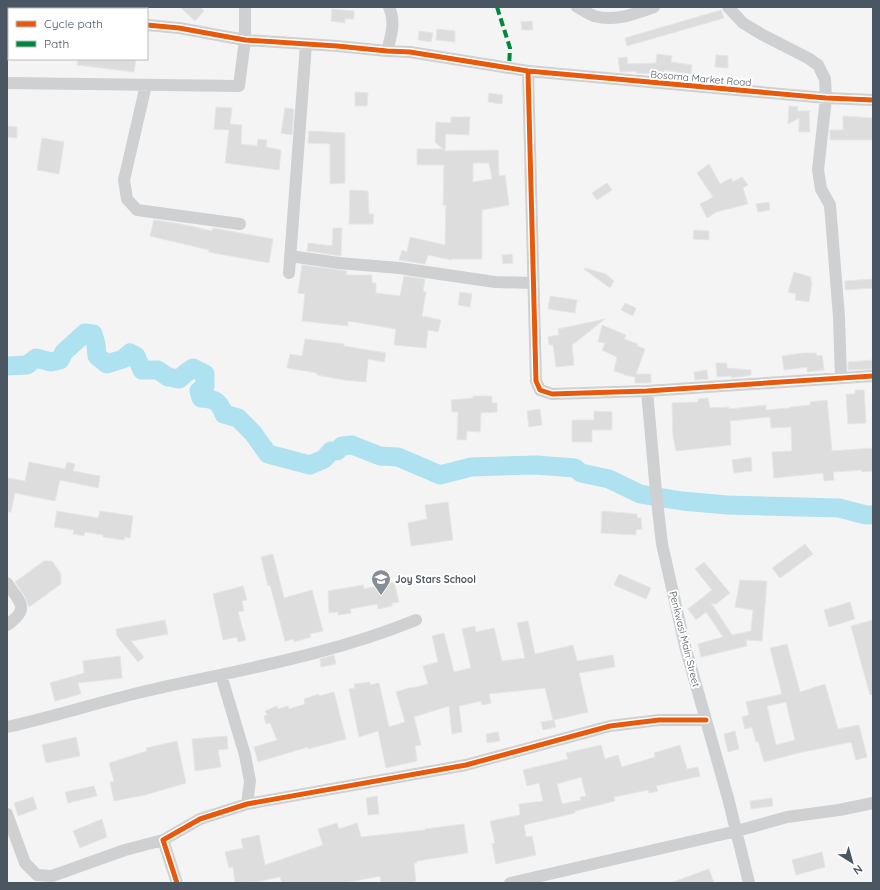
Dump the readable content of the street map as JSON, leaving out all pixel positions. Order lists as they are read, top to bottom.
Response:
{
  "streets": {
    "street": ["Bosoma Market Road", "Penkwasi Main Street"]
  },
  "places": {
    "school or university": ["Joy Stars School"]
  },
  "legend": ["Cycle path", "Path"],
  "north": "bottom right"
}
